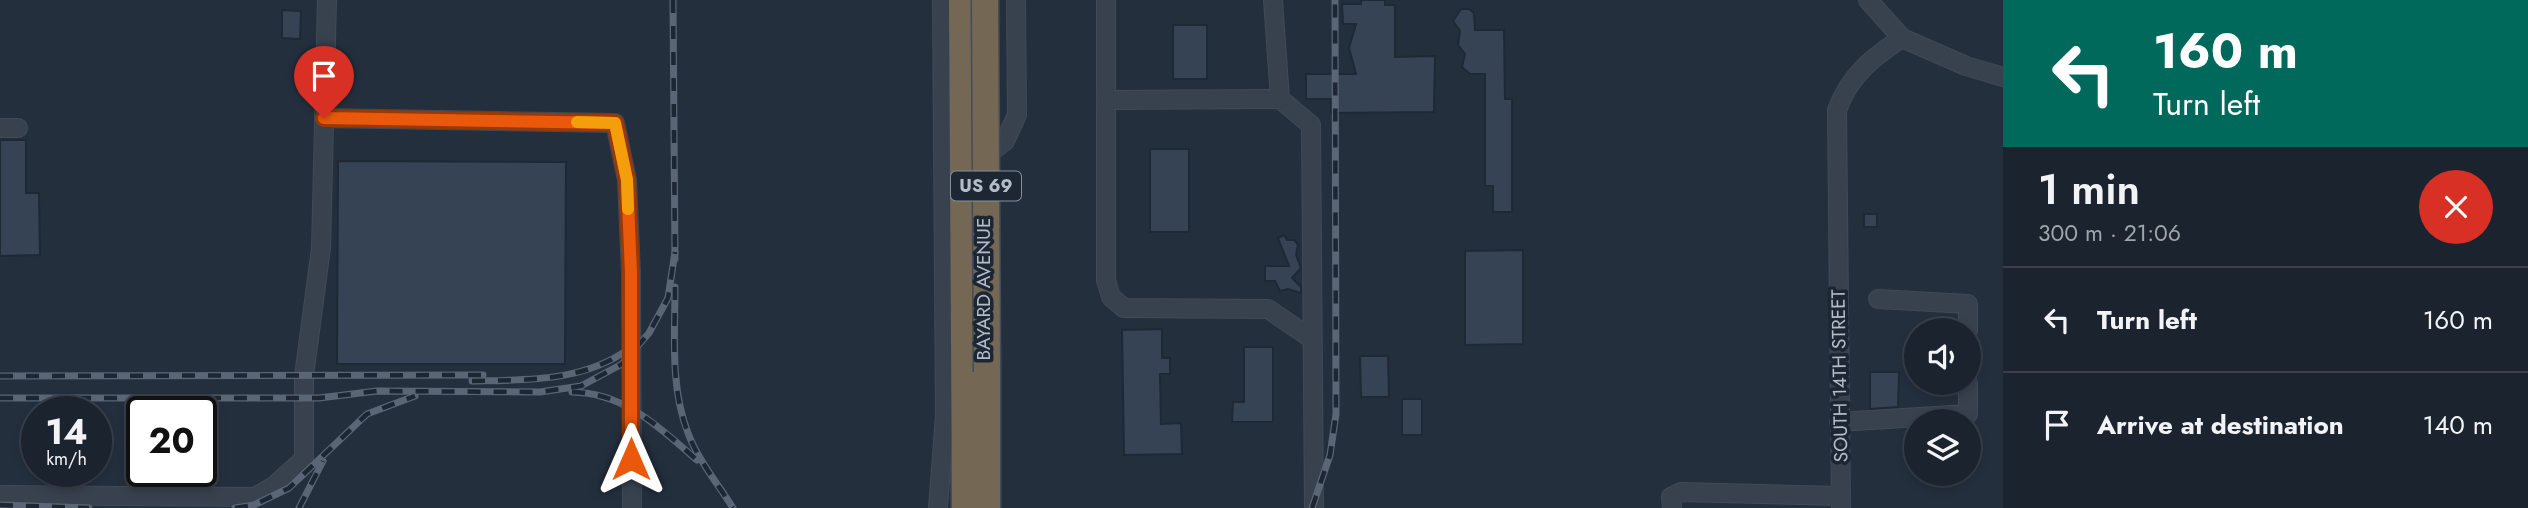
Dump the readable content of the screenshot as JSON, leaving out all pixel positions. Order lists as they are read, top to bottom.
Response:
{
  "streets": {
    "highway": ["US 69"],
    "street": ["BAYARD AVENUE", "SOUTH 14TH STREET"]
  },
  "crossings": [
    ["US 69", "BAYARD AVENUE"]
  ],
  "page": {
    "turn": ["160 m", "Turn left"],
    "heading": ["1 min", "300 m · 21:06"],
    "list": [
      {
        "name": "Turn left",
        "value": "160 m"
      },
      {
        "name": "Arrive at destination",
        "value": "140 m"
      }
    ],
    "speed": "14 km/h",
    "limit": "20"
  }
}
